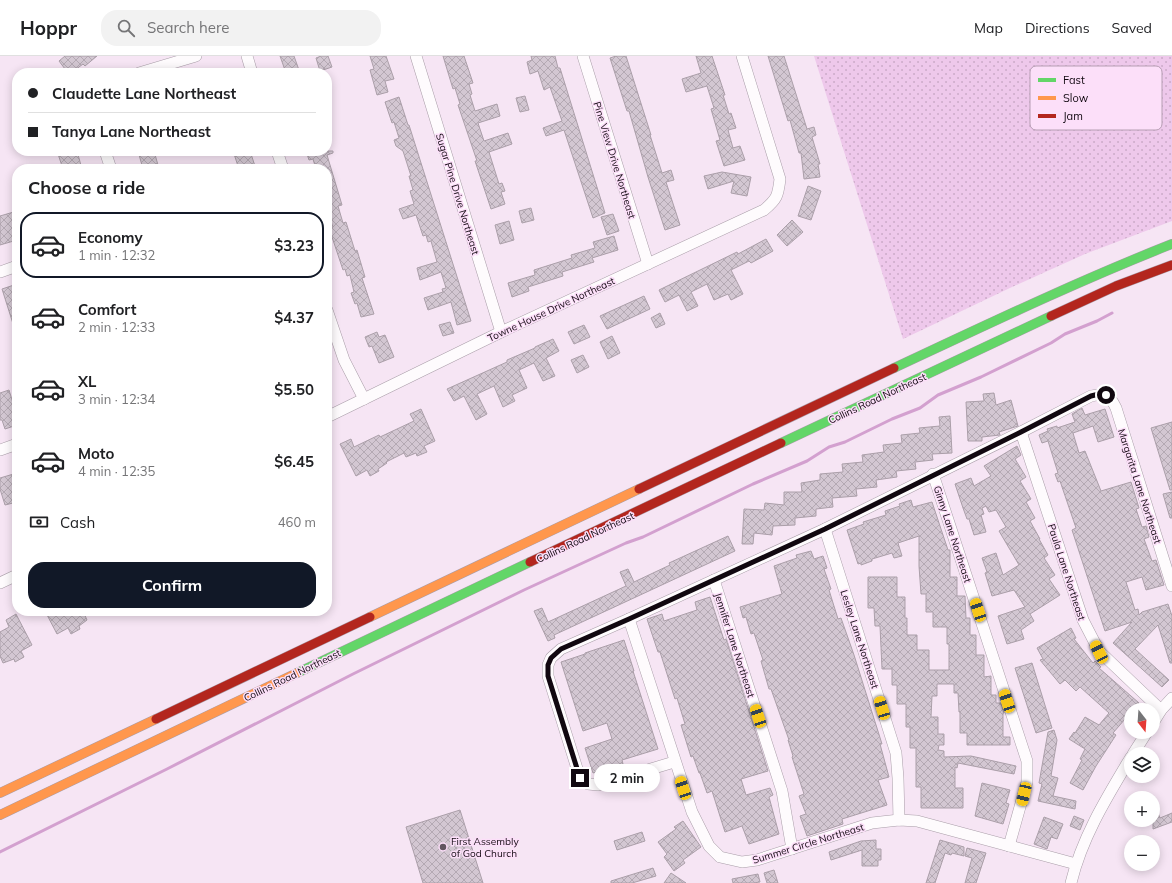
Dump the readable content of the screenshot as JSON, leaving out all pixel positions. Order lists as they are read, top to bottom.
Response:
{
  "streets": {
    "highway": ["Collins Road Northeast"],
    "street": [
      "Pine View Drive Northeast",
      "Sugar Pine Drive Northeast",
      "Towne House Drive Northeast",
      "Margarita Lane Northeast",
      "Ginny Lane Northeast",
      "Paula Lane Northeast",
      "Lesley Lane Northeast",
      "Jennifer Lane Northeast",
      "Summer Circle Northeast"
    ]
  },
  "crossings": [
    ["Pine View Drive Northeast", "Towne House Drive Northeast"],
    ["Sugar Pine Drive Northeast", "Towne House Drive Northeast"],
    ["Margarita Lane Northeast", "Paula Lane Northeast"],
    ["Ginny Lane Northeast", "Summer Circle Northeast"],
    ["Lesley Lane Northeast", "Summer Circle Northeast"],
    ["Jennifer Lane Northeast", "Summer Circle Northeast"]
  ],
  "places": ["First Assembly of God Church"],
  "legend": ["Fast", "Slow", "Jam"],
  "north": "bottom",
  "page": {
    "header": "Hoppr",
    "search": "Search here",
    "nav": ["Map", "Directions", "Saved"],
    "banner": ["Claudette Lane Northeast", "Tanya Lane Northeast"],
    "heading": "Choose a ride",
    "list": [
      {
        "name": "Economy",
        "note": "1 min · 12:32",
        "value": "$3.23"
      },
      {
        "name": "Comfort",
        "note": "2 min · 12:33",
        "value": "$4.37"
      },
      {
        "name": "XL",
        "note": "3 min · 12:34",
        "value": "$5.50"
      },
      {
        "name": "Moto",
        "note": "4 min · 12:35",
        "value": "$6.45"
      }
    ],
    "pay": ["Cash", "460 m"],
    "buttons": "Confirm",
    "map_buttons": ["+", "−"],
    "bubble": "2 min"
  }
}
